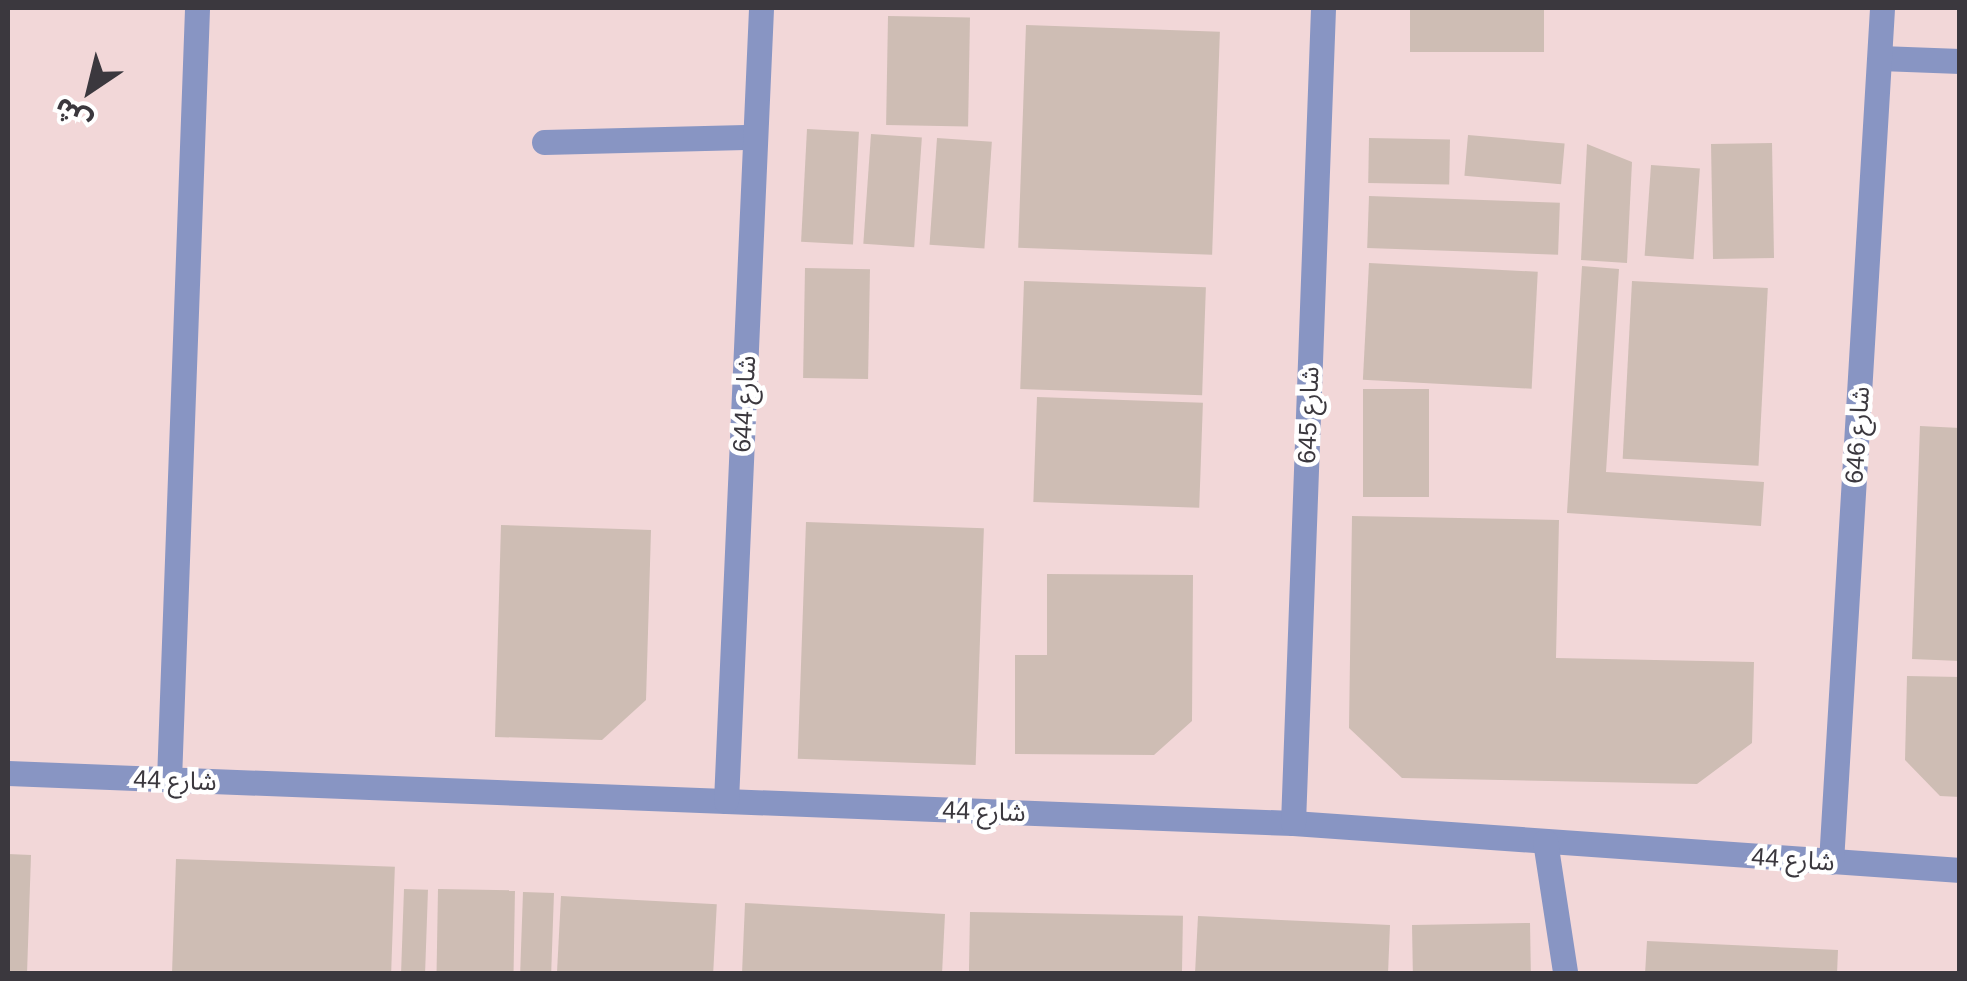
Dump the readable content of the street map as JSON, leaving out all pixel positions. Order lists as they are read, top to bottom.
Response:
{
  "streets": {
    "street": [
      "شارع 644",
      "شارع 645",
      "شارع 646",
      "شارع 44"
    ]
  },
  "crossings": [
    ["شارع 644", "شارع 44"],
    ["شارع 645", "شارع 44"],
    ["شارع 646", "شارع 44"]
  ],
  "north": "bottom left"
}
